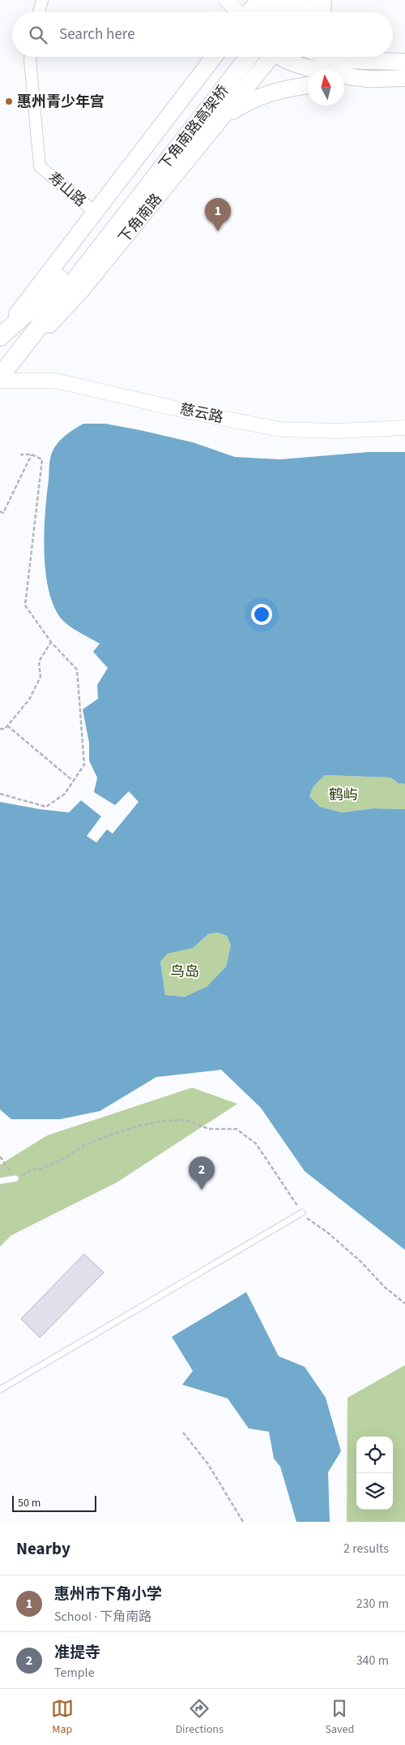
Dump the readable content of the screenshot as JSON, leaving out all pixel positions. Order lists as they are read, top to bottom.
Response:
{
  "streets": {
    "main road": ["下角南路高架桥", "下角南路"],
    "street": ["寿山路", "慈云路"]
  },
  "crossings": [
    ["下角南路高架桥", "下角南路"]
  ],
  "parks": ["鹤屿", "鸟岛"],
  "places": ["惠州青少年宫"],
  "scale_bar": "50 m",
  "north": "top",
  "page": {
    "search": "Search here",
    "pins": ["1", "2"],
    "scale": "50 m",
    "heading": ["Nearby", "2 results"],
    "list": [
      {
        "mark": "1",
        "name": "惠州市下角小学",
        "note": "School · 下角南路",
        "value": "230 m"
      },
      {
        "mark": "2",
        "name": "准提寺",
        "note": "Temple",
        "value": "340 m"
      }
    ],
    "nav": ["Map", "Directions", "Saved"]
  }
}
